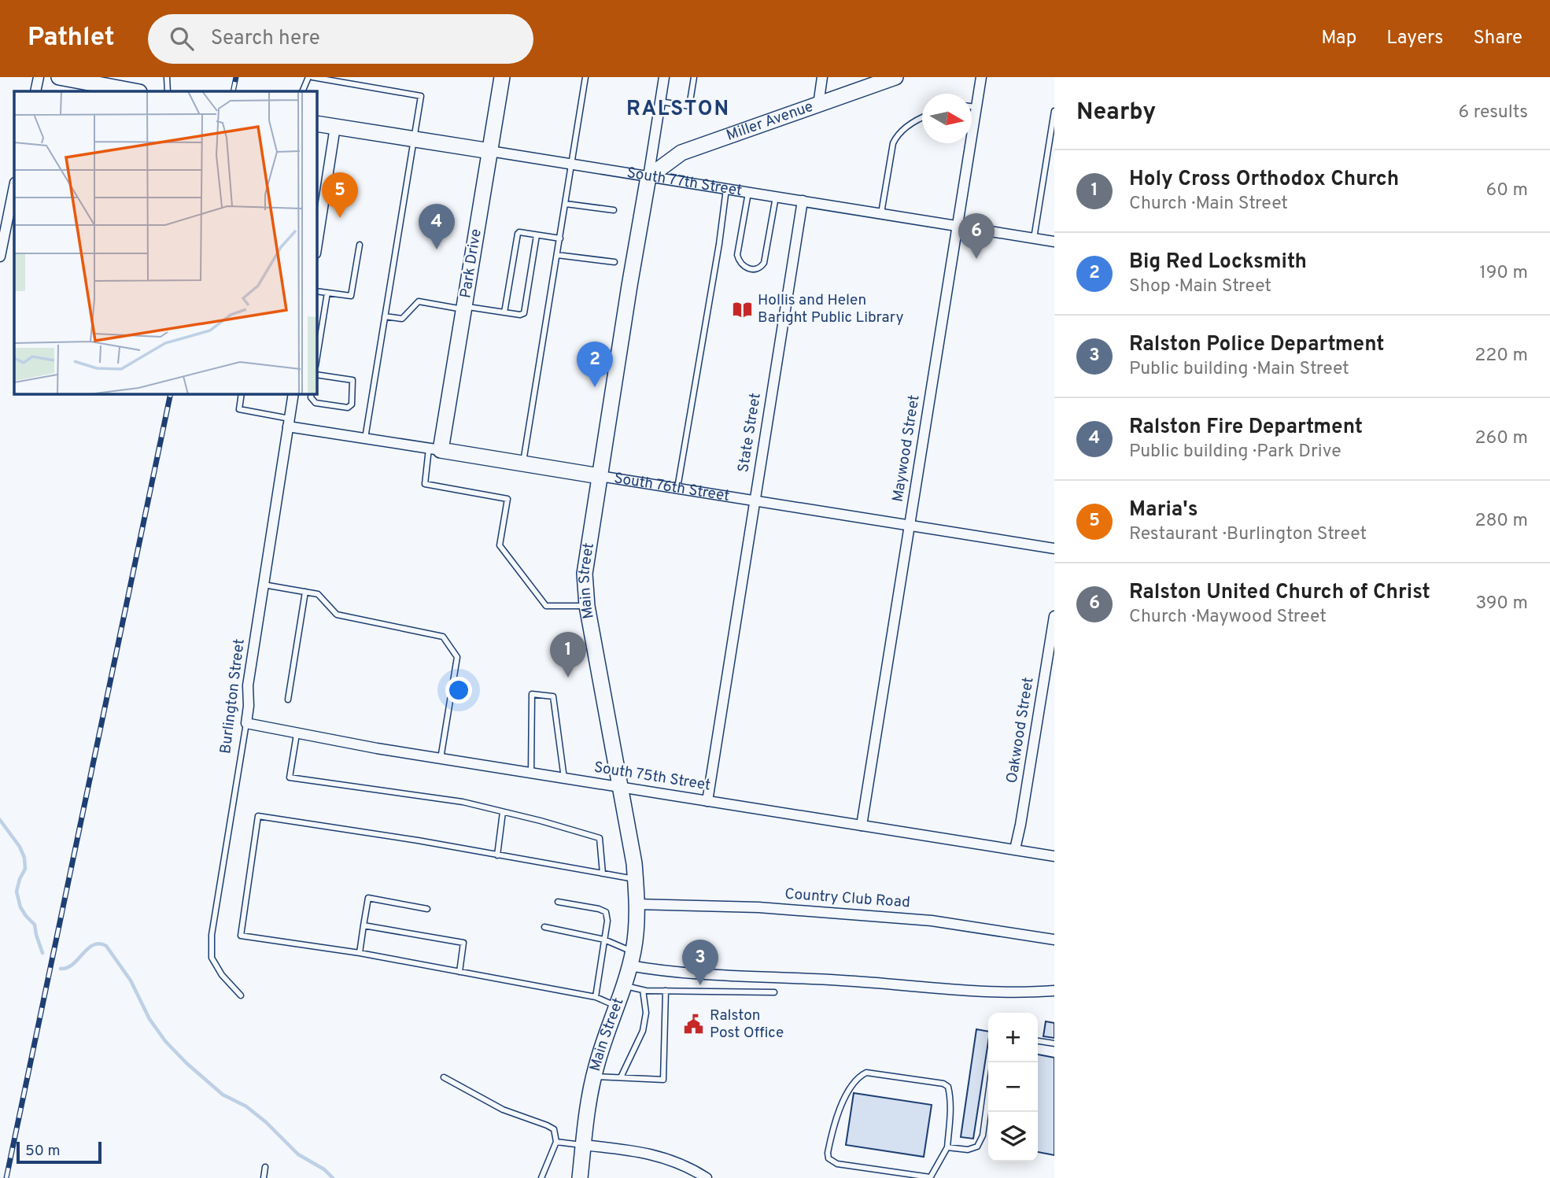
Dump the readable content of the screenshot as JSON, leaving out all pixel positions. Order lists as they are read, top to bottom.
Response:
{
  "streets": {
    "main road": [
      "Miller Avenue",
      "South 77th Street",
      "Park Drive",
      "South 76th Street",
      "Main Street"
    ],
    "street": [
      "State Street",
      "Maywood Street",
      "Burlington Street",
      "Oakwood Street",
      "South 75th Street",
      "Country Club Road"
    ]
  },
  "crossings": [
    ["Miller Avenue", "South 77th Street"],
    ["Miller Avenue", "Main Street"],
    ["South 77th Street", "Park Drive"],
    ["South 77th Street", "State Street"],
    ["South 77th Street", "Maywood Street"],
    ["South 77th Street", "Main Street"],
    ["Park Drive", "South 76th Street"],
    ["State Street", "South 76th Street"],
    ["State Street", "South 75th Street"],
    ["Maywood Street", "South 76th Street"],
    ["Maywood Street", "South 75th Street"],
    ["South 76th Street", "Main Street"],
    ["South 76th Street", "Burlington Street"],
    ["Main Street", "South 75th Street"],
    ["Main Street", "Country Club Road"],
    ["Burlington Street", "South 75th Street"],
    ["Oakwood Street", "South 75th Street"]
  ],
  "districts": ["RALSTON"],
  "places": {
    "library": ["Hollis and Helen Baright Public Library"],
    "public building": ["Ralston Post Office"]
  },
  "scale_bar": "50 m",
  "north": "right",
  "page": {
    "header": "Pathlet",
    "search": "Search here",
    "nav": ["Map", "Layers", "Share"],
    "heading": ["Nearby", "6 results"],
    "list": [
      {
        "mark": "1",
        "name": "Holy Cross Orthodox Church",
        "note": "Church · Main Street",
        "value": "60 m"
      },
      {
        "mark": "2",
        "name": "Big Red Locksmith",
        "note": "Shop · Main Street",
        "value": "190 m"
      },
      {
        "mark": "3",
        "name": "Ralston Police Department",
        "note": "Public building · Main Street",
        "value": "220 m"
      },
      {
        "mark": "4",
        "name": "Ralston Fire Department",
        "note": "Public building · Park Drive",
        "value": "260 m"
      },
      {
        "mark": "5",
        "name": "Maria's",
        "note": "Restaurant · Burlington Street",
        "value": "280 m"
      },
      {
        "mark": "6",
        "name": "Ralston United Church of Christ",
        "note": "Church · Maywood Street",
        "value": "390 m"
      }
    ],
    "pins": [
      "5",
      "4",
      "6",
      "2",
      "1",
      "3"
    ],
    "map_buttons": ["+", "−"],
    "scale": "50 m"
  }
}
